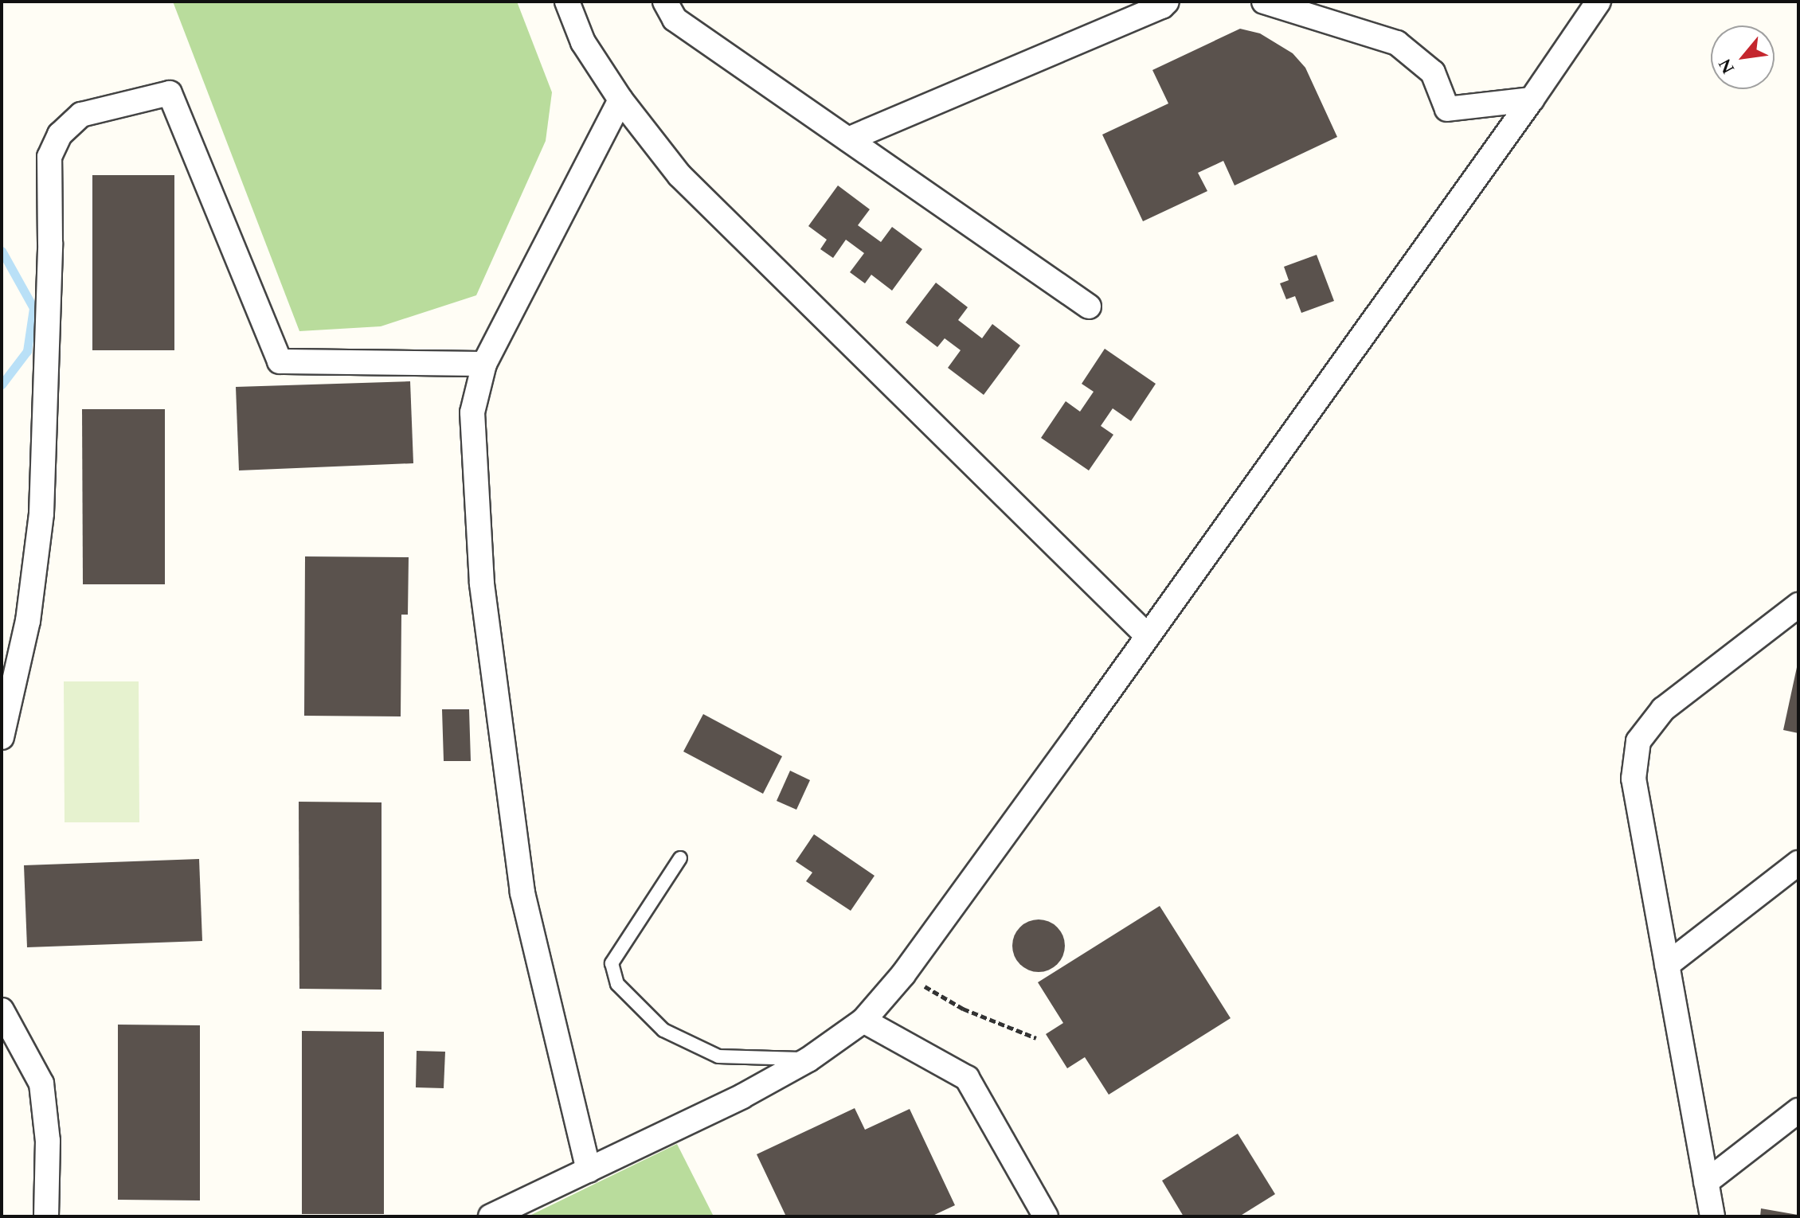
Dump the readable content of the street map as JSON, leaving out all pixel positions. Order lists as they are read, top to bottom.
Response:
{
  "north": "bottom left"
}
